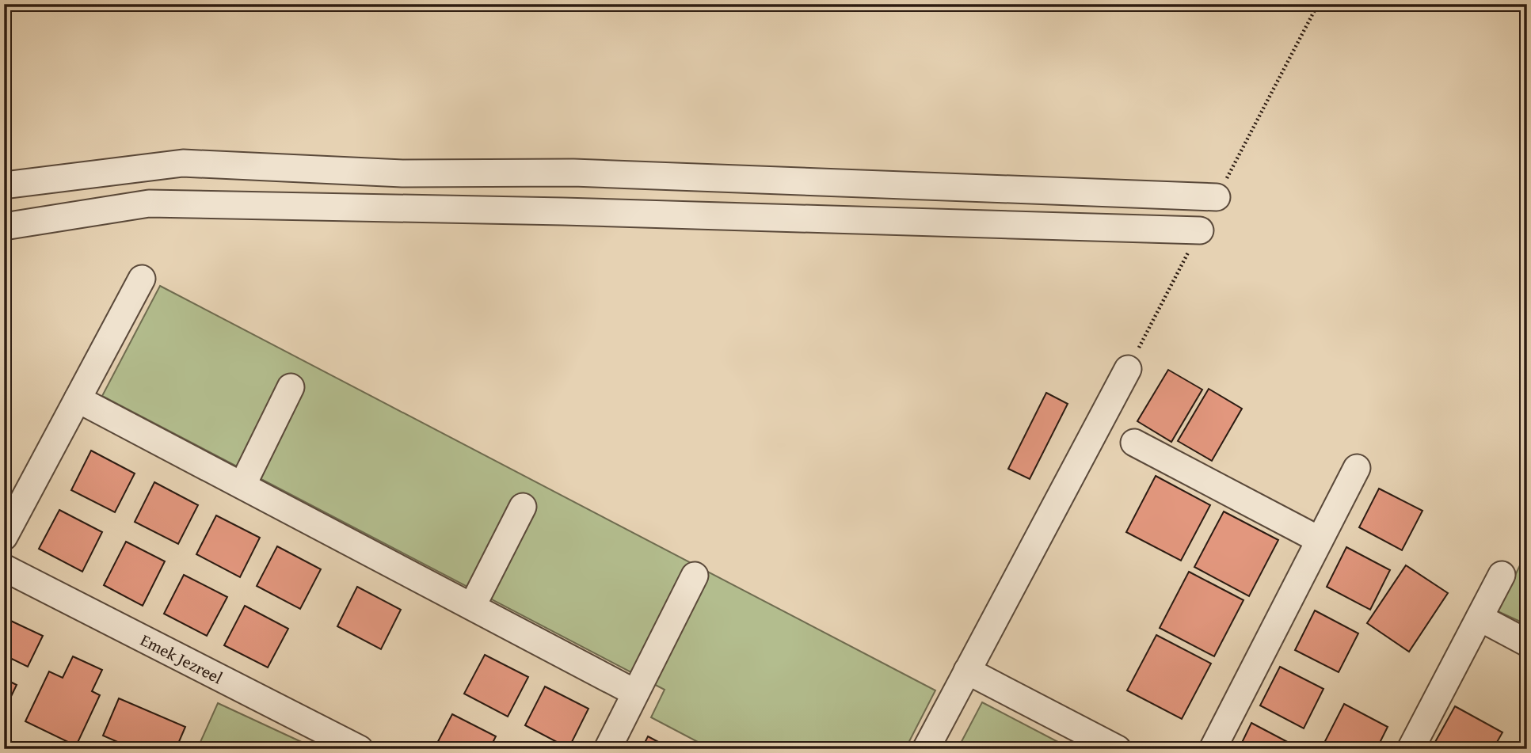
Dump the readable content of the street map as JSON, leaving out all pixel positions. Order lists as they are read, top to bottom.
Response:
{
  "streets": {
    "street": ["Emek Jezreel"]
  }
}
